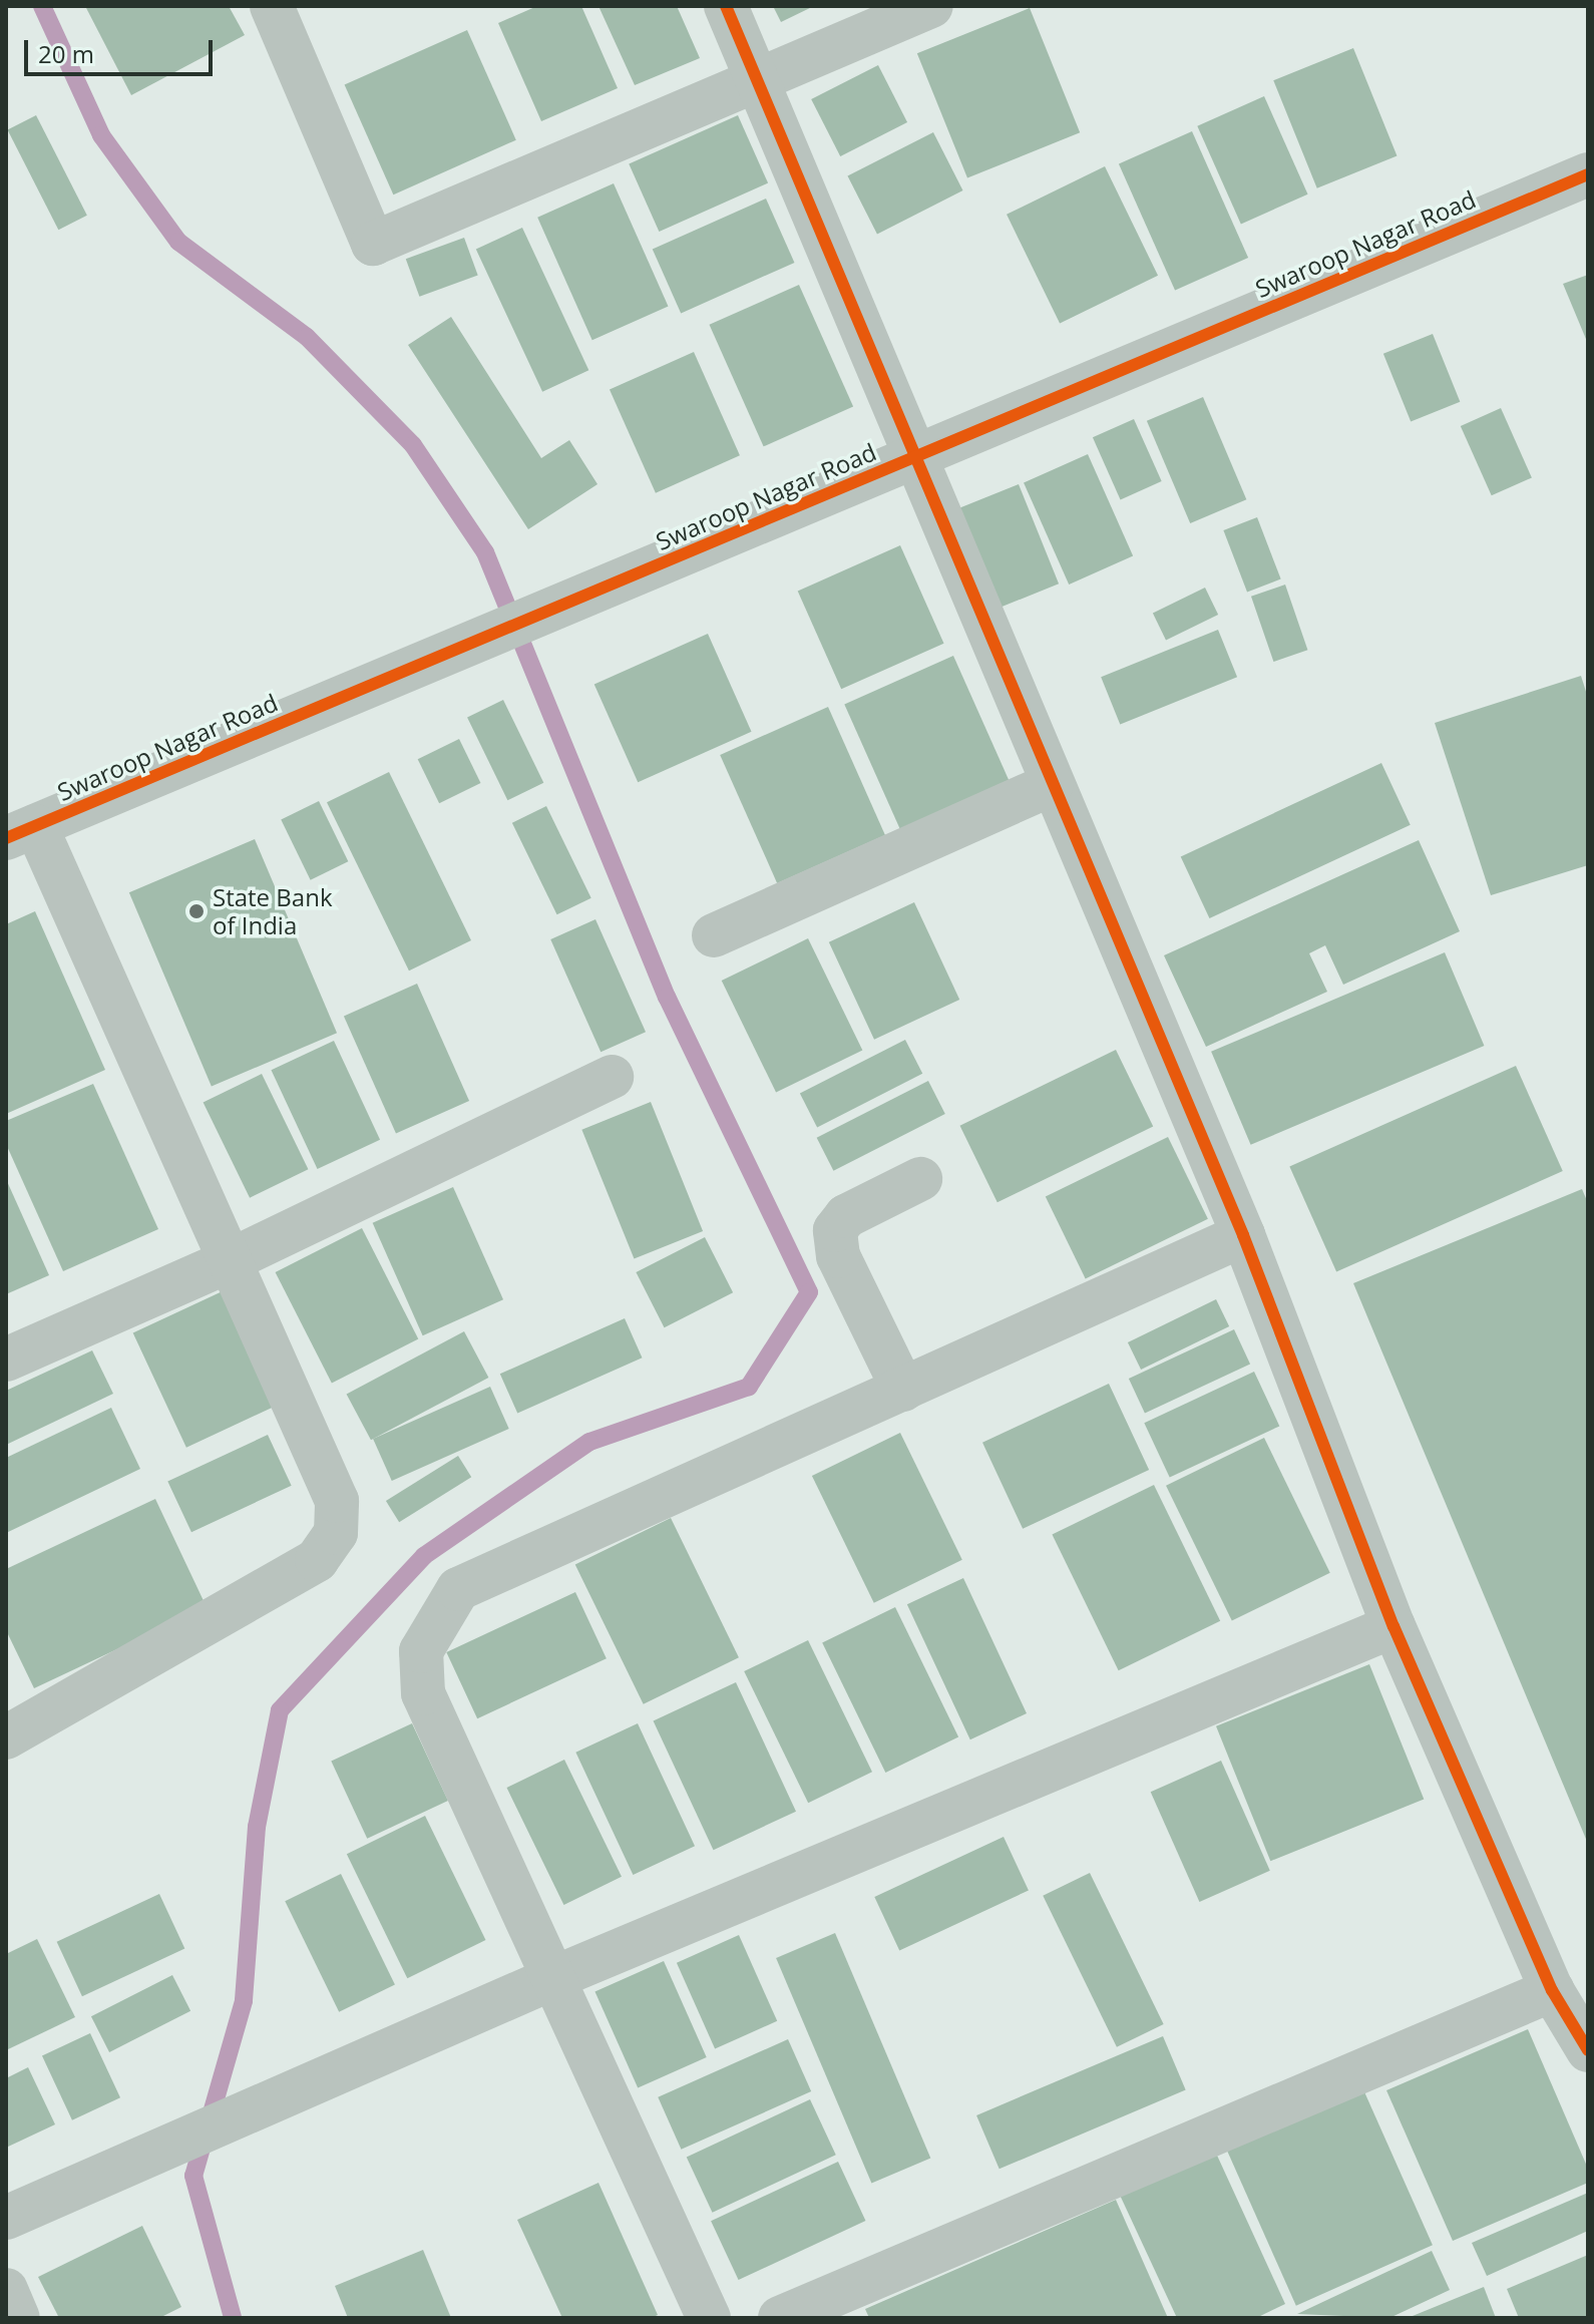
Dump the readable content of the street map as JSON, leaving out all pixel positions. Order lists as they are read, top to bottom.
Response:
{
  "streets": {
    "street": ["Swaroop Nagar Road"]
  },
  "places": ["State Bank of India"],
  "scale_bar": "20 m"
}
